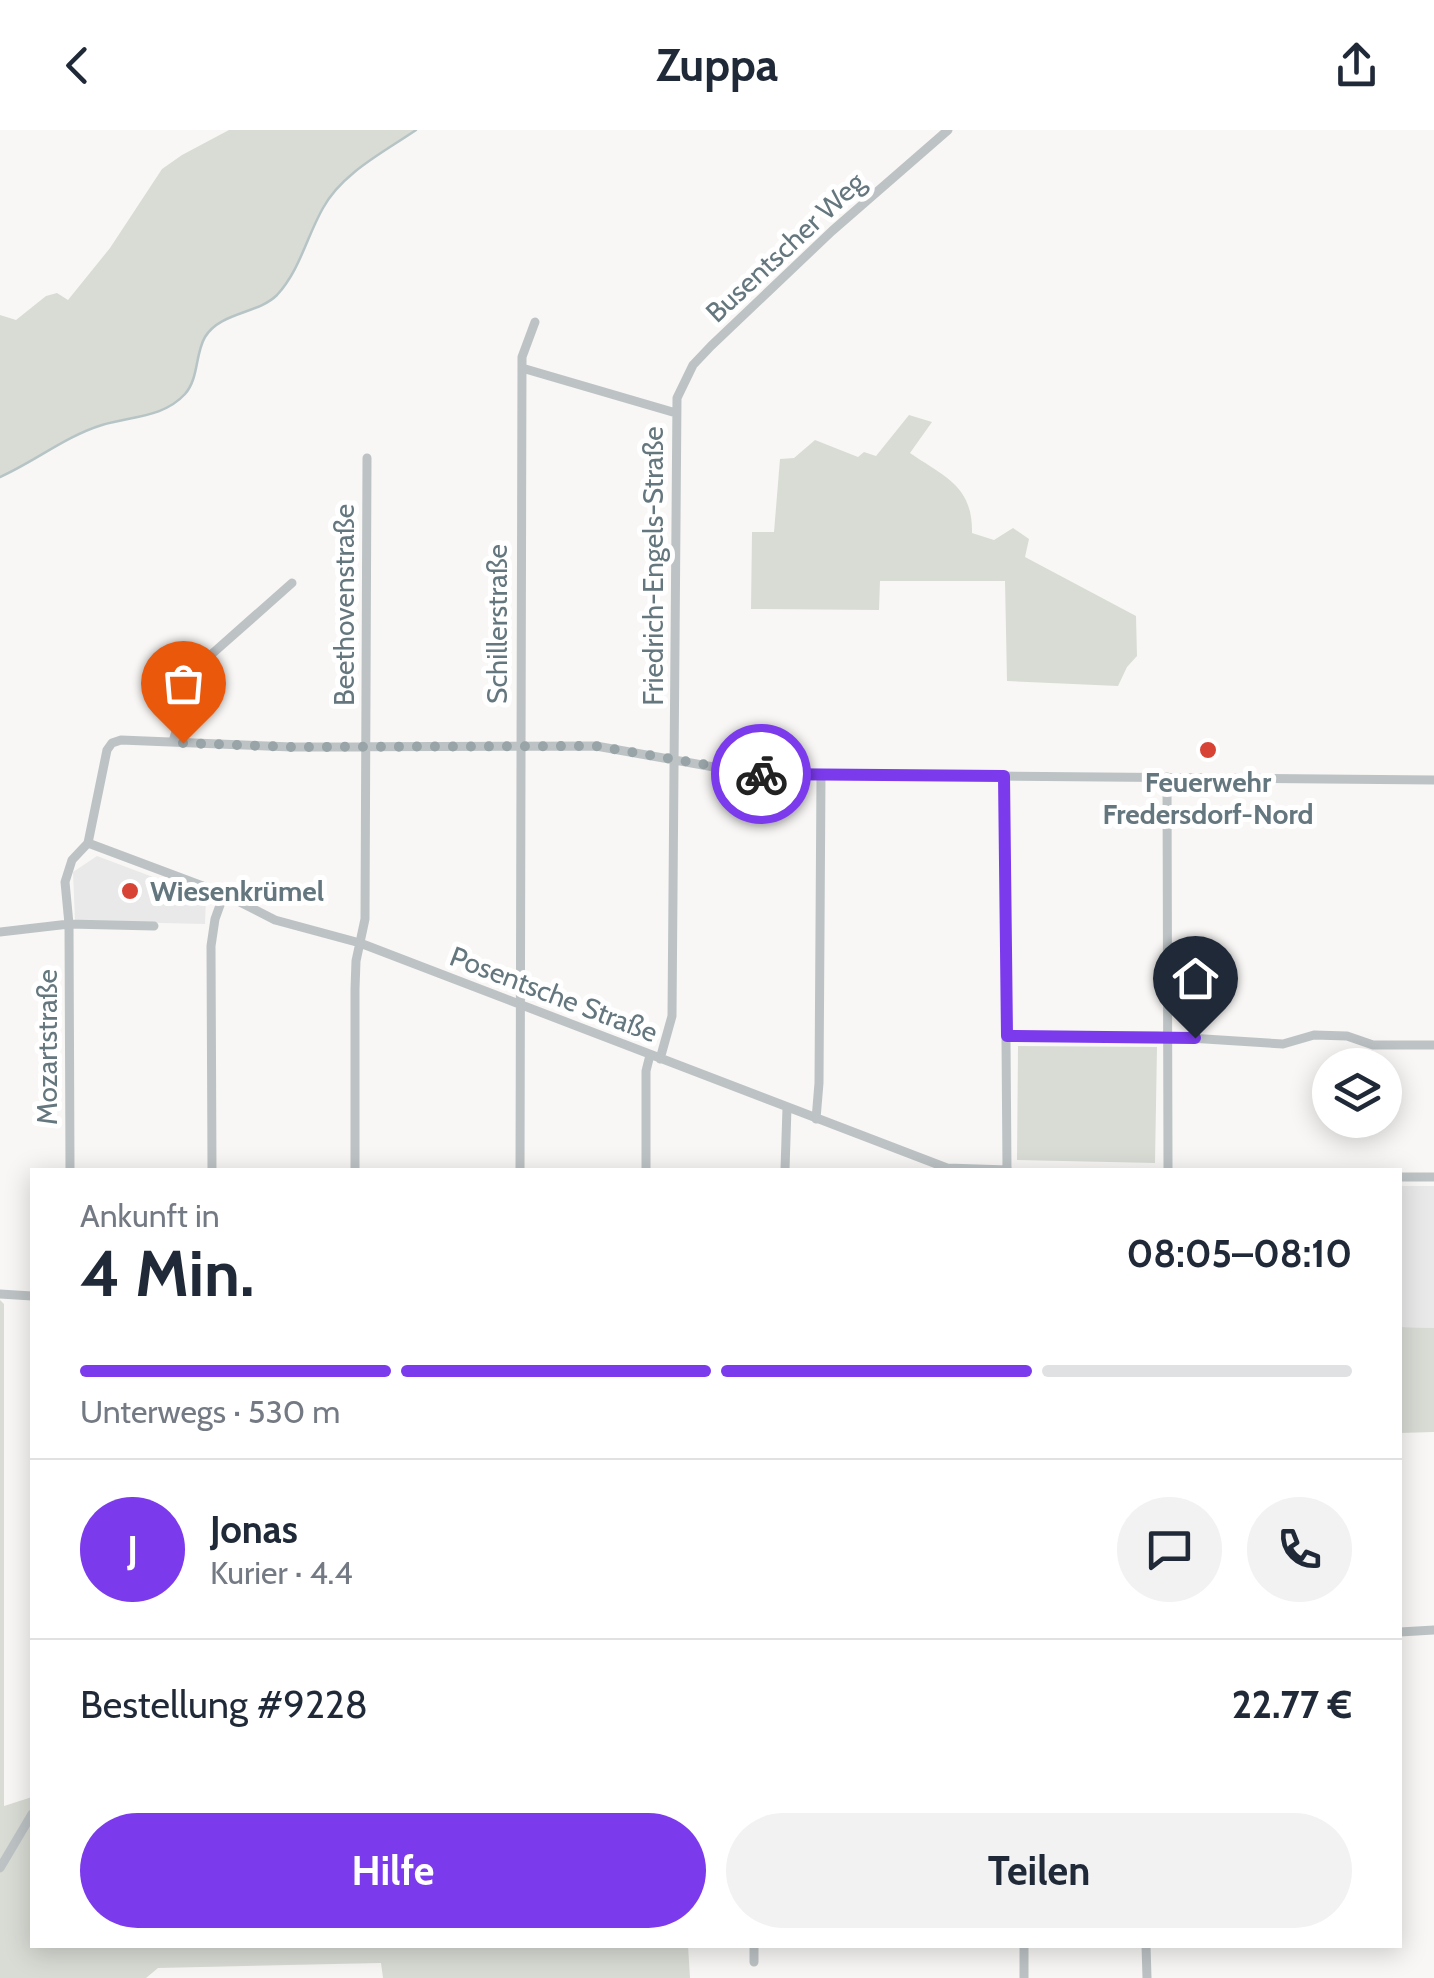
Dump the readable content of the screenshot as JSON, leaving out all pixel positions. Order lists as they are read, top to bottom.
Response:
{
  "streets": {
    "street": [
      "Busentscher Weg",
      "Friedrich-Engels-Straße",
      "Beethovenstraße",
      "Schillerstraße",
      "Posentsche Straße",
      "Mozartstraße"
    ]
  },
  "crossings": [
    ["Busentscher Weg", "Friedrich-Engels-Straße"],
    ["Friedrich-Engels-Straße", "Schillerstraße"],
    ["Friedrich-Engels-Straße", "Posentsche Straße"],
    ["Beethovenstraße", "Posentsche Straße"],
    ["Schillerstraße", "Posentsche Straße"],
    ["Posentsche Straße", "Mozartstraße"]
  ],
  "places": ["Feuerwehr Fredersdorf-Nord", "Wiesenkrümel"],
  "page": {
    "header": "Zuppa",
    "heading": ["4 Min.", "Ankunft in", "08:05–08:10"],
    "panel": [
      "Jonas",
      "Kurier · 4.4",
      "Bestellung #9228",
      "22.77 €"
    ],
    "bar": "Unterwegs · 530 m",
    "round": "J",
    "buttons": ["Hilfe", "Teilen"]
  }
}
